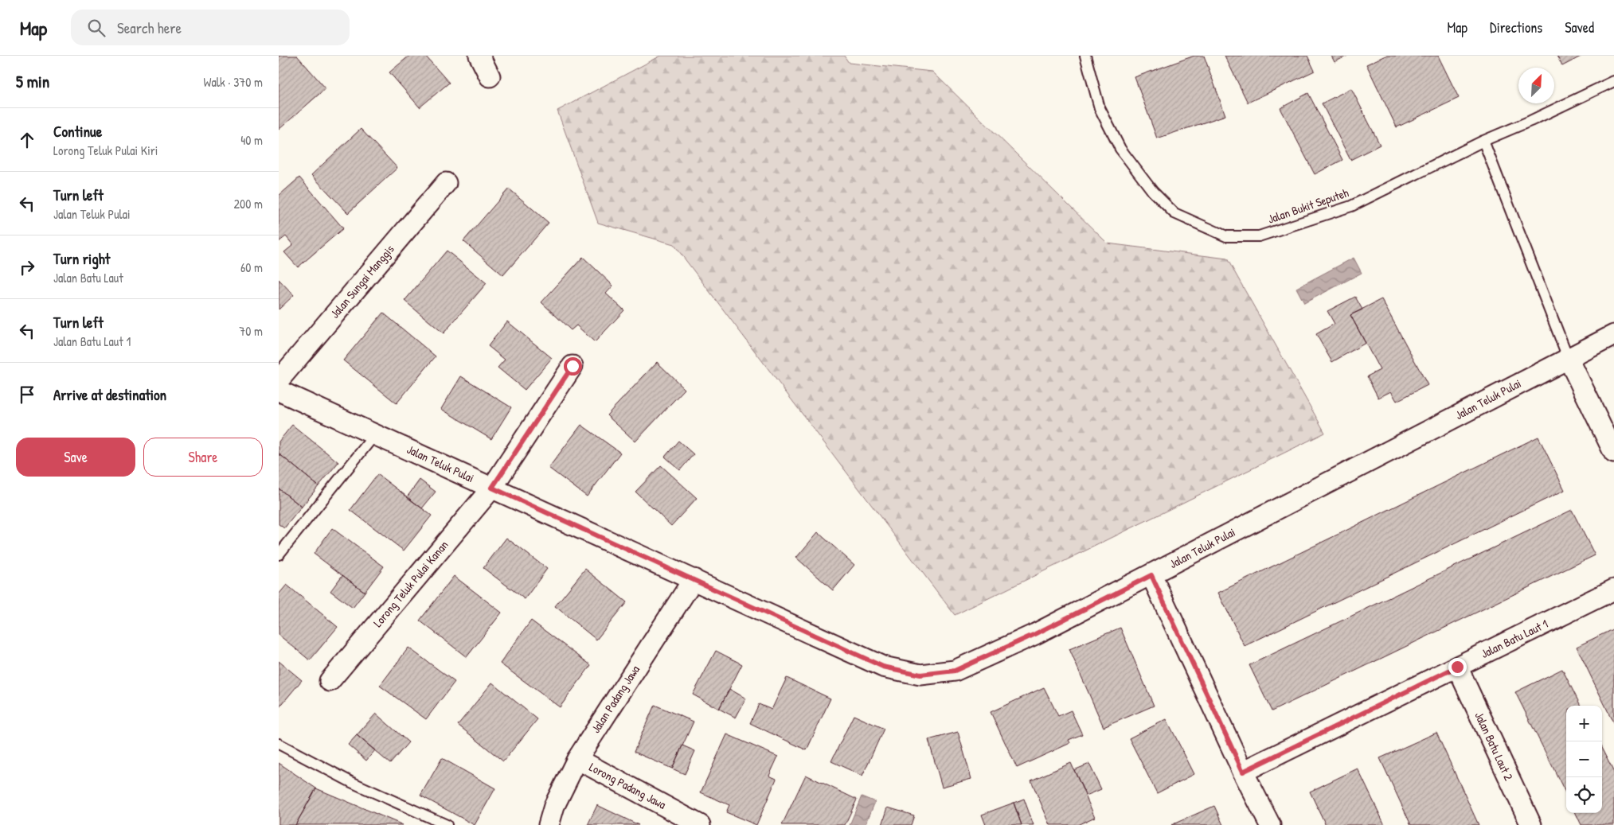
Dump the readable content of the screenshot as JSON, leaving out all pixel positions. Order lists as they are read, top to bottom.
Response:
{
  "streets": {
    "street": [
      "Jalan Sungai Manggis",
      "Jalan Teluk Pulai",
      "Lorong Teluk Pulai Kanan",
      "Jalan Batu Laut 1",
      "Jalan Padang Jawa",
      "Jalan Batu Laut 2",
      "Lorong Padang Jawa"
    ],
    "lane": ["Jalan Bukit Seputeh"]
  },
  "crossings": [
    ["Jalan Teluk Pulai", "Lorong Teluk Pulai Kanan"],
    ["Jalan Teluk Pulai", "Jalan Padang Jawa"],
    ["Jalan Batu Laut 1", "Jalan Batu Laut 2"],
    ["Jalan Padang Jawa", "Lorong Padang Jawa"]
  ],
  "north": "top right",
  "page": {
    "header": "Map",
    "search": "Search here",
    "nav": ["Map", "Directions", "Saved"],
    "heading": ["5 min", "Walk · 370 m"],
    "list": [
      ["Continue", "Lorong Teluk Pulai Kiri", "40 m"],
      ["Turn left", "Jalan Teluk Pulai", "200 m"],
      ["Turn right", "Jalan Batu Laut", "60 m"],
      ["Turn left", "Jalan Batu Laut 1", "70 m"],
      "Arrive at destination"
    ],
    "buttons": ["Save", "Share"],
    "map_buttons": ["+", "−"]
  }
}
